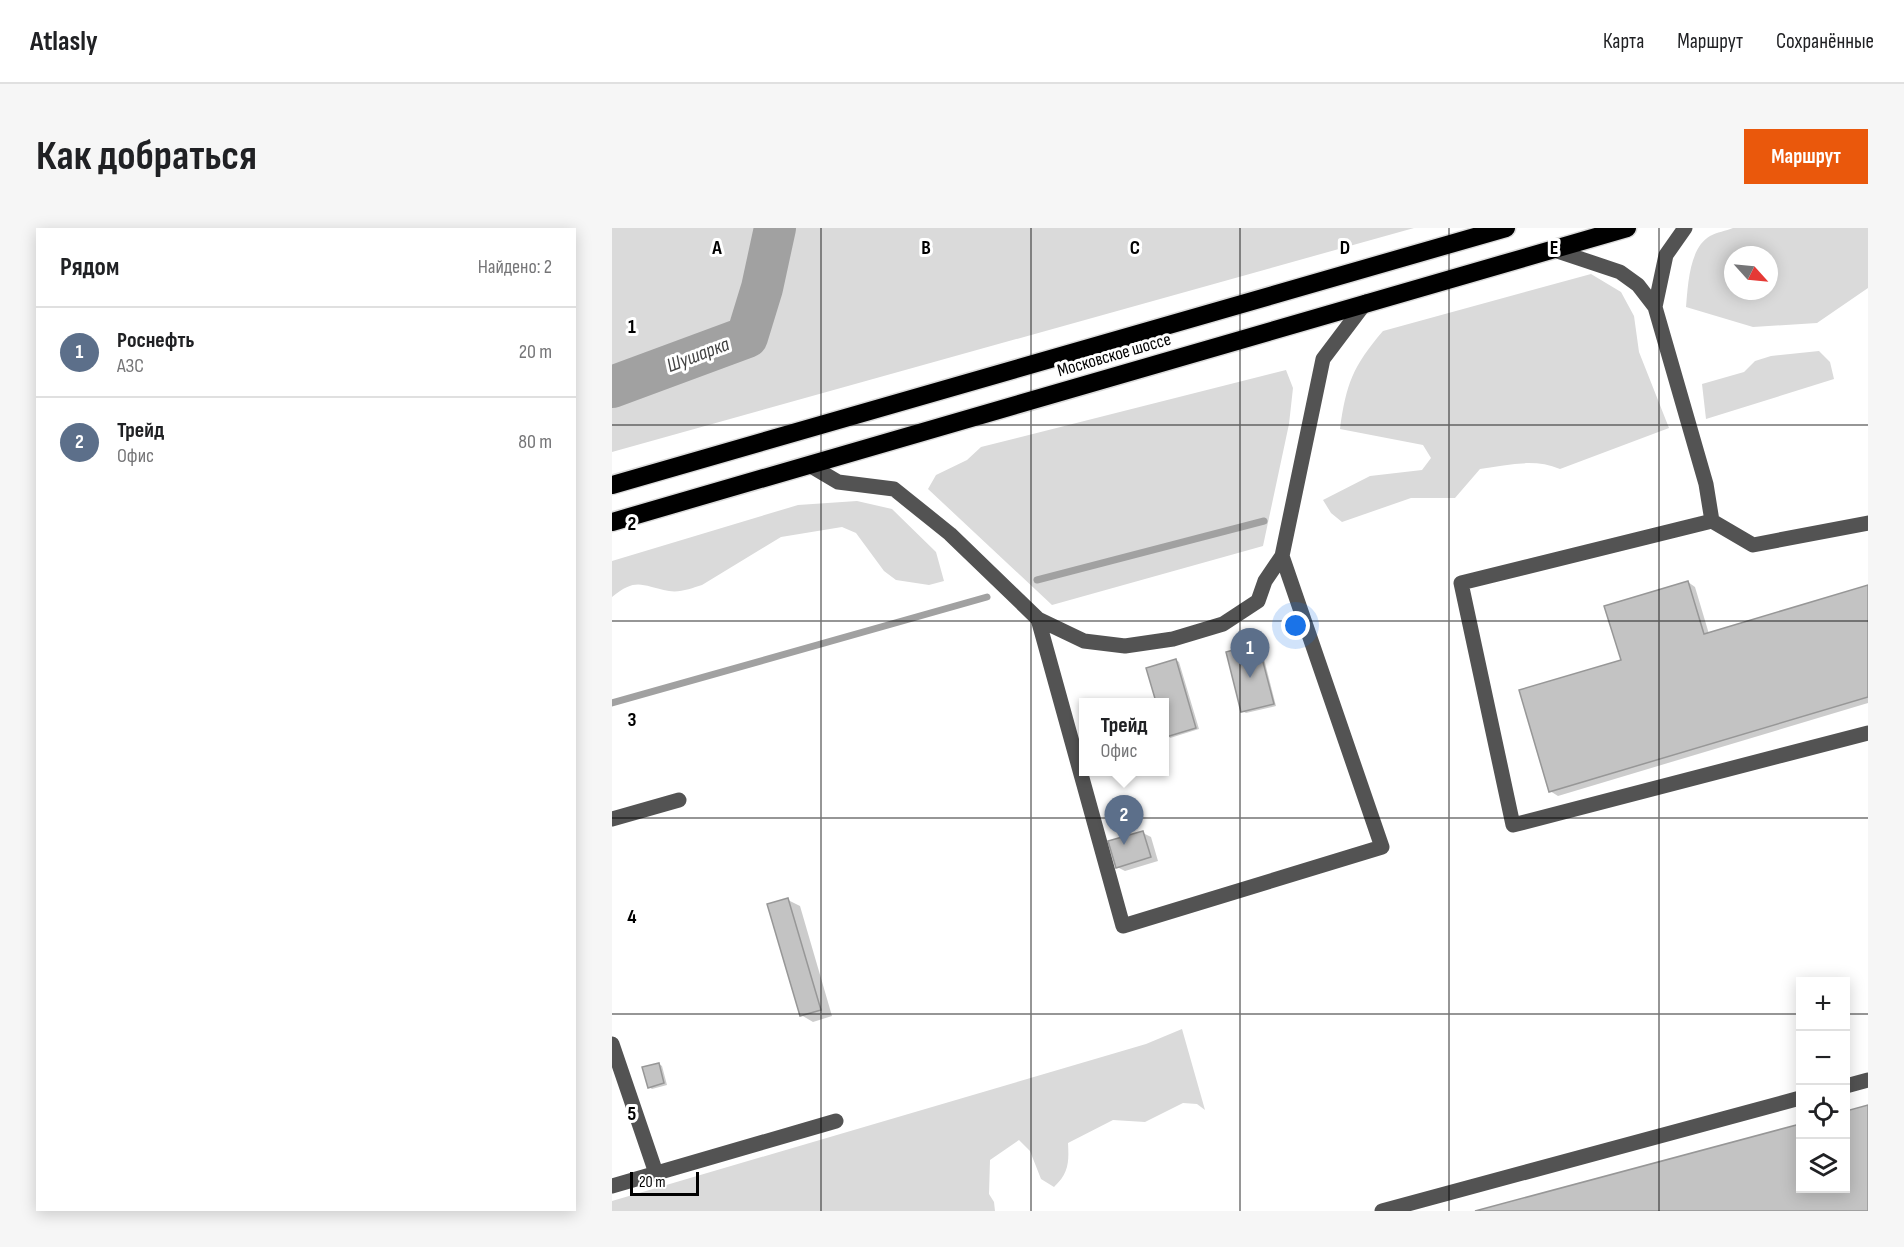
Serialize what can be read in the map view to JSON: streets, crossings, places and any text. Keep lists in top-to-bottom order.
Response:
{
  "streets": {
    "highway": ["Московское шоссе"]
  },
  "water": ["Шушарка"],
  "scale_bar": "20 m",
  "north": "bottom right",
  "page": {
    "header": "Atlasly",
    "nav": ["Карта", "Маршрут", "Сохранённые"],
    "buttons": "Маршрут",
    "title": "Как добраться",
    "heading": ["Рядом", "Найдено: 2"],
    "list": [
      {
        "mark": "1",
        "name": "Роснефть",
        "note": "АЗС",
        "value": "20 m"
      },
      {
        "mark": "2",
        "name": "Трейд",
        "note": "Офис",
        "value": "80 m"
      }
    ],
    "pins": ["1", "2"],
    "popup": ["Трейд", "Офис"],
    "map_buttons": ["+", "−"],
    "scale": "20 m"
  },
  "grid": {
    "columns": [
      "A",
      "B",
      "C",
      "D",
      "E"
    ],
    "rows": [
      "1",
      "2",
      "3",
      "4",
      "5"
    ]
  }
}
